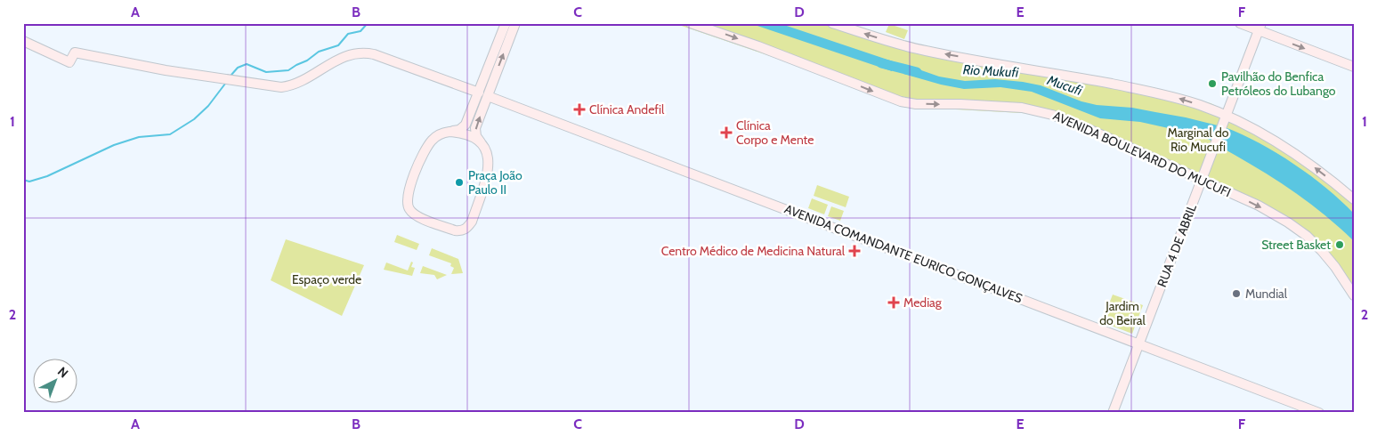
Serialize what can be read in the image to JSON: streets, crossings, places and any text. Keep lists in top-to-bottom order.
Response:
{
  "streets": {
    "street": ["AVENIDA BOULEVARD DO MUCUFI", "RUA 4 DE ABRIL", "AVENIDA COMANDANTE EURICO GONÇALVES"]
  },
  "crossings": [
    ["AVENIDA BOULEVARD DO MUCUFI", "RUA 4 DE ABRIL"],
    ["RUA 4 DE ABRIL", "AVENIDA COMANDANTE EURICO GONÇALVES"]
  ],
  "water": ["Rio Mukufi", "Mucufi"],
  "parks": ["Marginal do Rio Mucufi", "Espaço verde", "Jardim do Beiral"],
  "places": {
    "other": [
      "Pavilhão do Benfica Petróleos do Lubango",
      "Praça João Paulo II",
      "Street Basket",
      "Mundial"
    ],
    "health": [
      "Clínica Andefil",
      "Clínica Corpo e Mente",
      "Centro Médico de Medicina Natural",
      "Mediag"
    ]
  },
  "north": "top right",
  "grid": {
    "columns": [
      "A",
      "B",
      "C",
      "D",
      "E",
      "F"
    ],
    "rows": ["1", "2"]
  }
}
